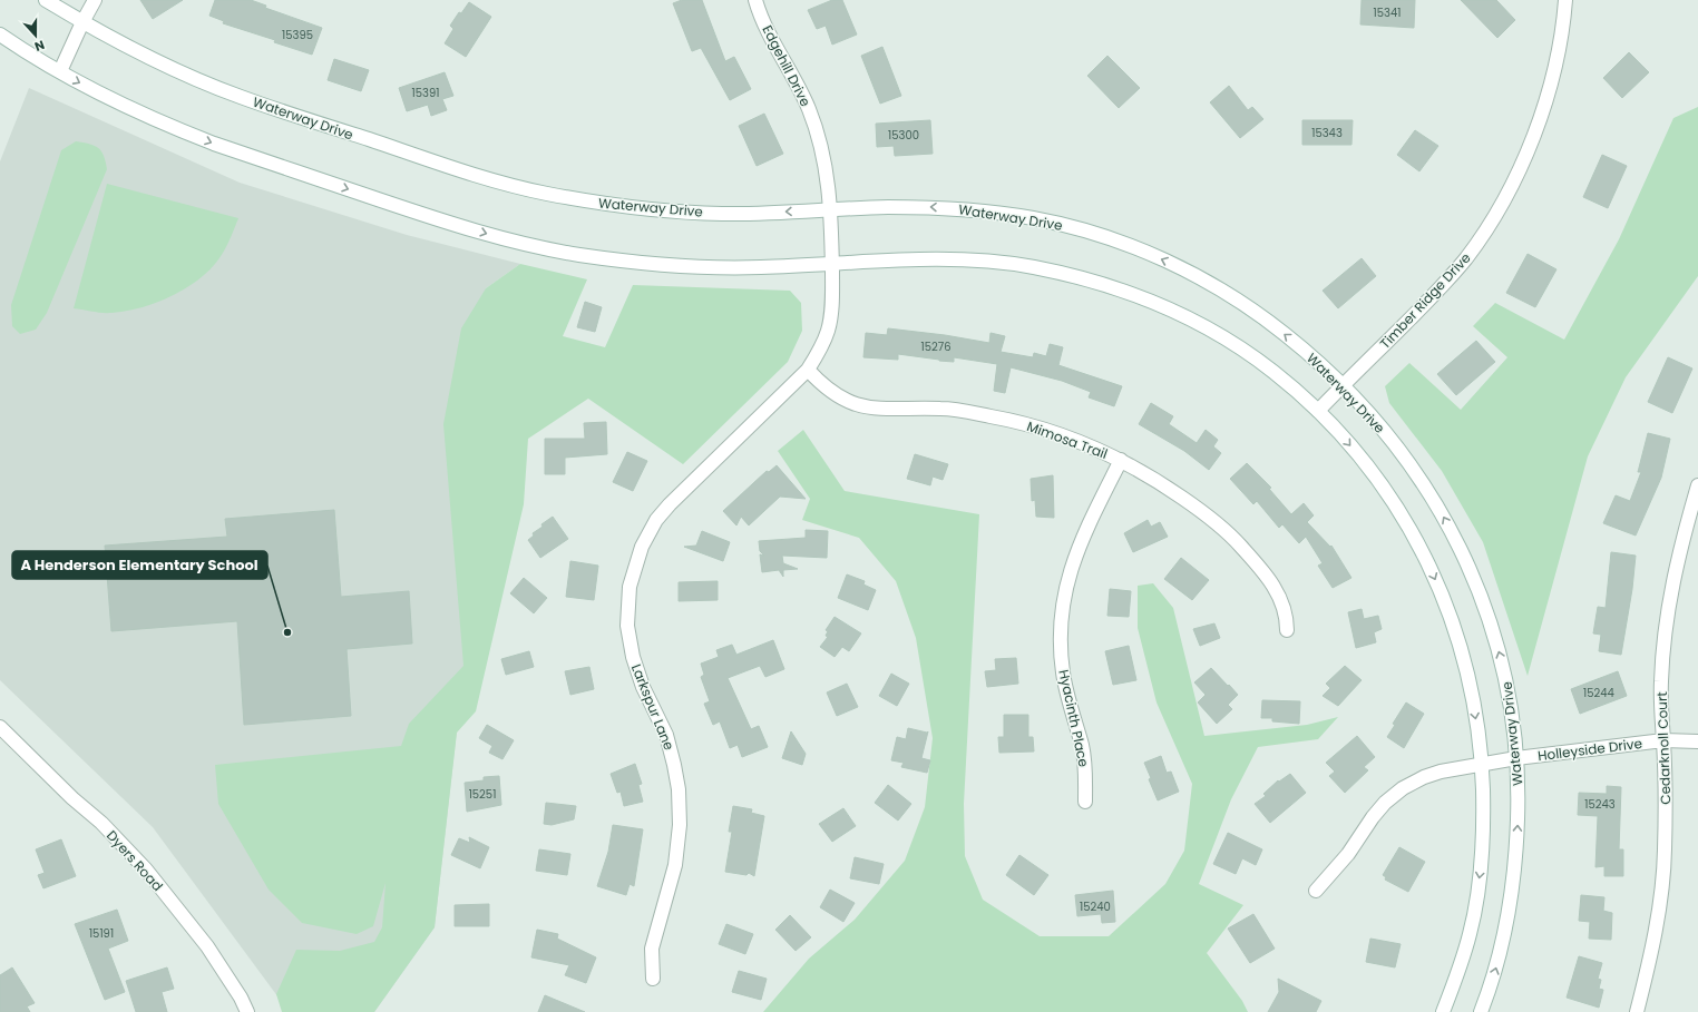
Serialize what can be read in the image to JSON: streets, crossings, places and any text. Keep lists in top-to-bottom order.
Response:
{
  "streets": {
    "main road": [
      "Edgehill Drive",
      "Waterway Drive",
      "Timber Ridge Drive",
      "Mimosa Trail",
      "Larkspur Lane",
      "Hyacinth Place",
      "Cedarknoll Court",
      "Holleyside Drive",
      "Dyers Road"
    ]
  },
  "crossings": [
    ["Edgehill Drive", "Waterway Drive"],
    ["Edgehill Drive", "Larkspur Lane"],
    ["Waterway Drive", "Timber Ridge Drive"],
    ["Waterway Drive", "Holleyside Drive"],
    ["Mimosa Trail", "Larkspur Lane"],
    ["Mimosa Trail", "Hyacinth Place"],
    ["Cedarknoll Court", "Holleyside Drive"]
  ],
  "places": ["A Henderson Elementary School"],
  "house_numbers": [
    "15341",
    "15395",
    "15391",
    "15343",
    "15300",
    "15276",
    "15244",
    "15251",
    "15243",
    "15240",
    "15191"
  ],
  "north": "bottom"
}
